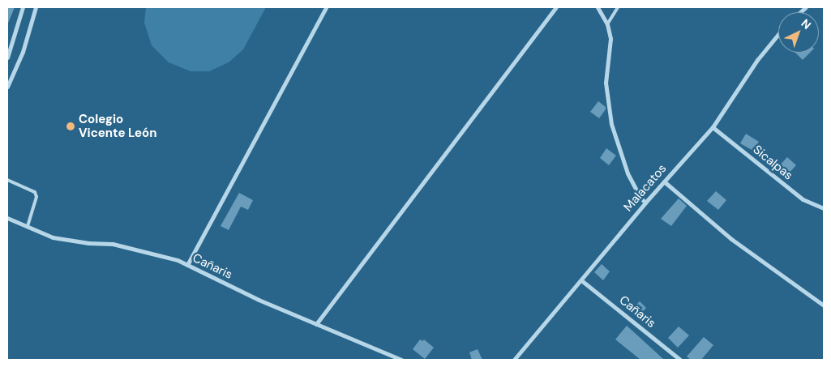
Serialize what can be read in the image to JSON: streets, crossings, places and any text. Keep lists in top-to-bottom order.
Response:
{
  "streets": {
    "street": ["Sicalpas", "Malacatos", "Cañaris"]
  },
  "crossings": [
    ["Sicalpas", "Malacatos"],
    ["Malacatos", "Cañaris"]
  ],
  "places": ["Colegio Vicente León"],
  "north": "top right"
}
